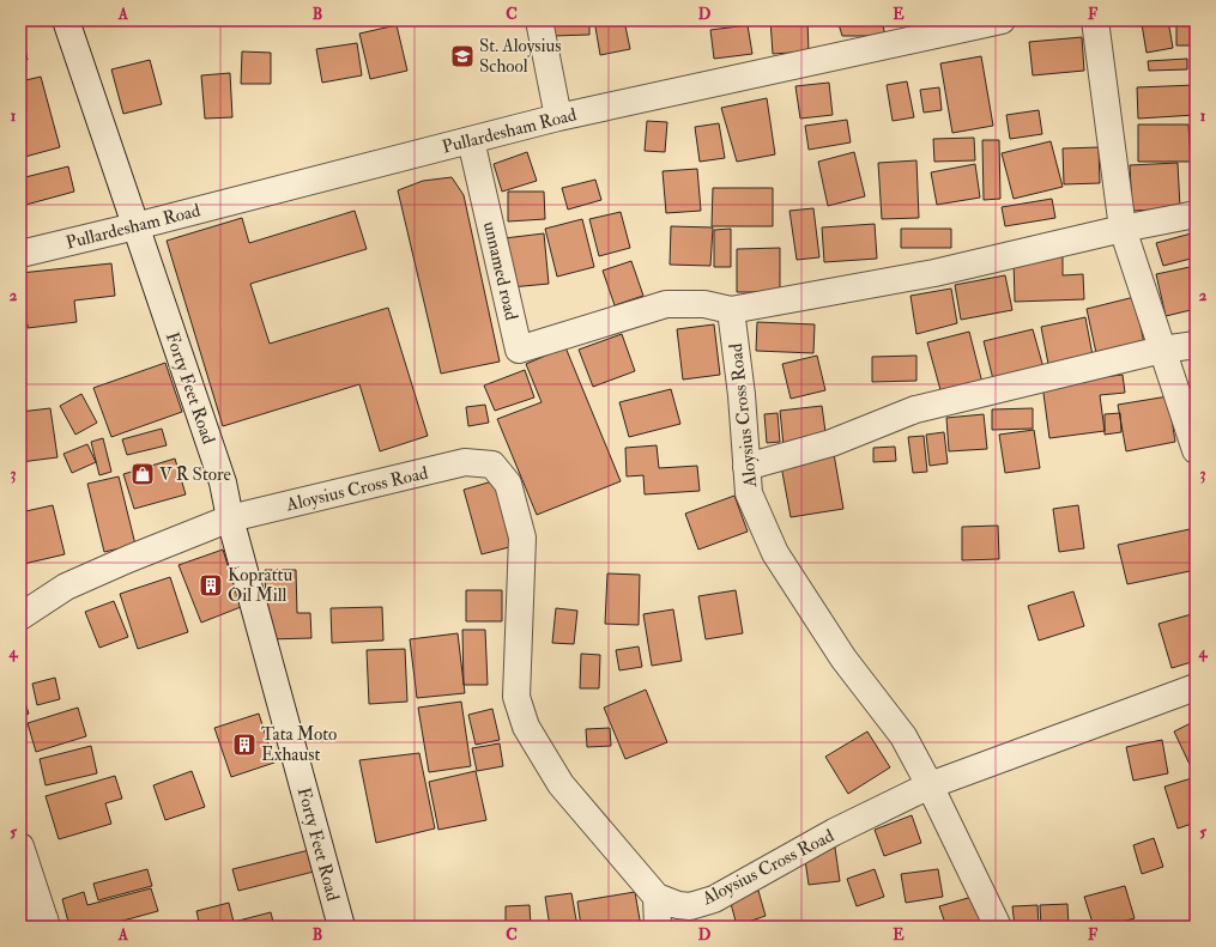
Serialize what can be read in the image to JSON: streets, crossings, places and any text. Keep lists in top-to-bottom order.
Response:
{
  "streets": {
    "street": [
      "Pullardesham Road",
      "unnamed road",
      "Forty Feet Road",
      "Aloysius Cross Road"
    ]
  },
  "crossings": [
    ["Pullardesham Road", "unnamed road"],
    ["Pullardesham Road", "Forty Feet Road"],
    ["unnamed road", "Aloysius Cross Road"],
    ["Forty Feet Road", "Aloysius Cross Road"]
  ],
  "places": {
    "school or university": ["St. Aloysius School"],
    "shop": ["V R Store"],
    "building": ["Koprattu Oil Mill", "Tata Moto Exhaust"]
  },
  "grid": {
    "columns": [
      "A",
      "B",
      "C",
      "D",
      "E",
      "F"
    ],
    "rows": [
      "1",
      "2",
      "3",
      "4",
      "5"
    ]
  }
}
